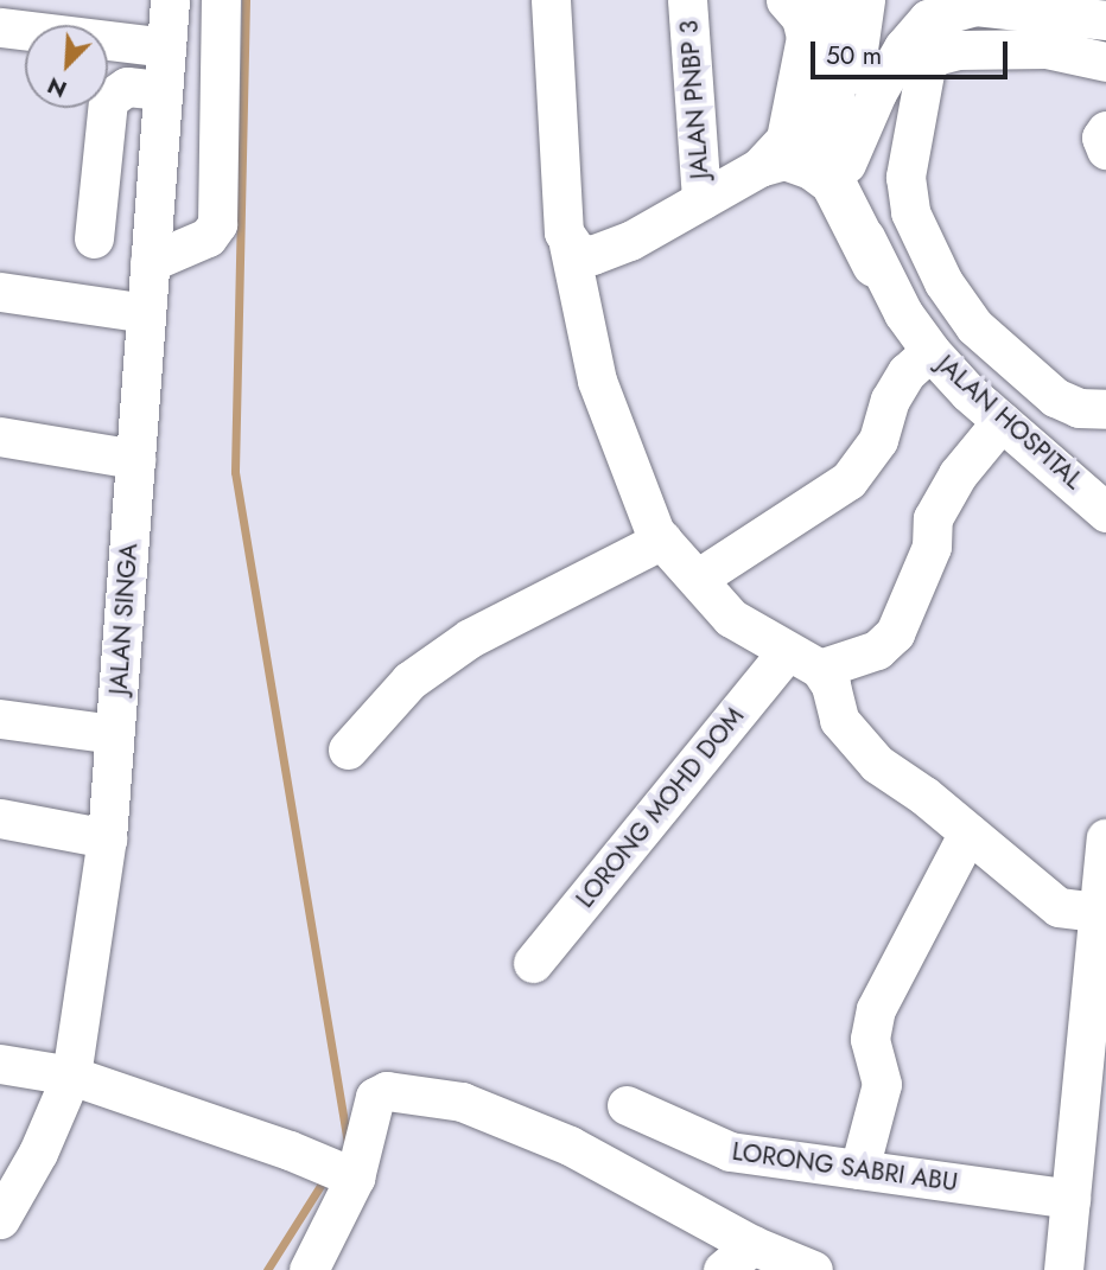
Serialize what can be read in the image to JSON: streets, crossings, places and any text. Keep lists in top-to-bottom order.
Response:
{
  "streets": {
    "street": [
      "JALAN PNBP 3",
      "JALAN HOSPITAL",
      "JALAN SINGA",
      "LORONG MOHD DOM",
      "LORONG SABRI ABU"
    ]
  },
  "scale_bar": "50 m",
  "north": "bottom left"
}
